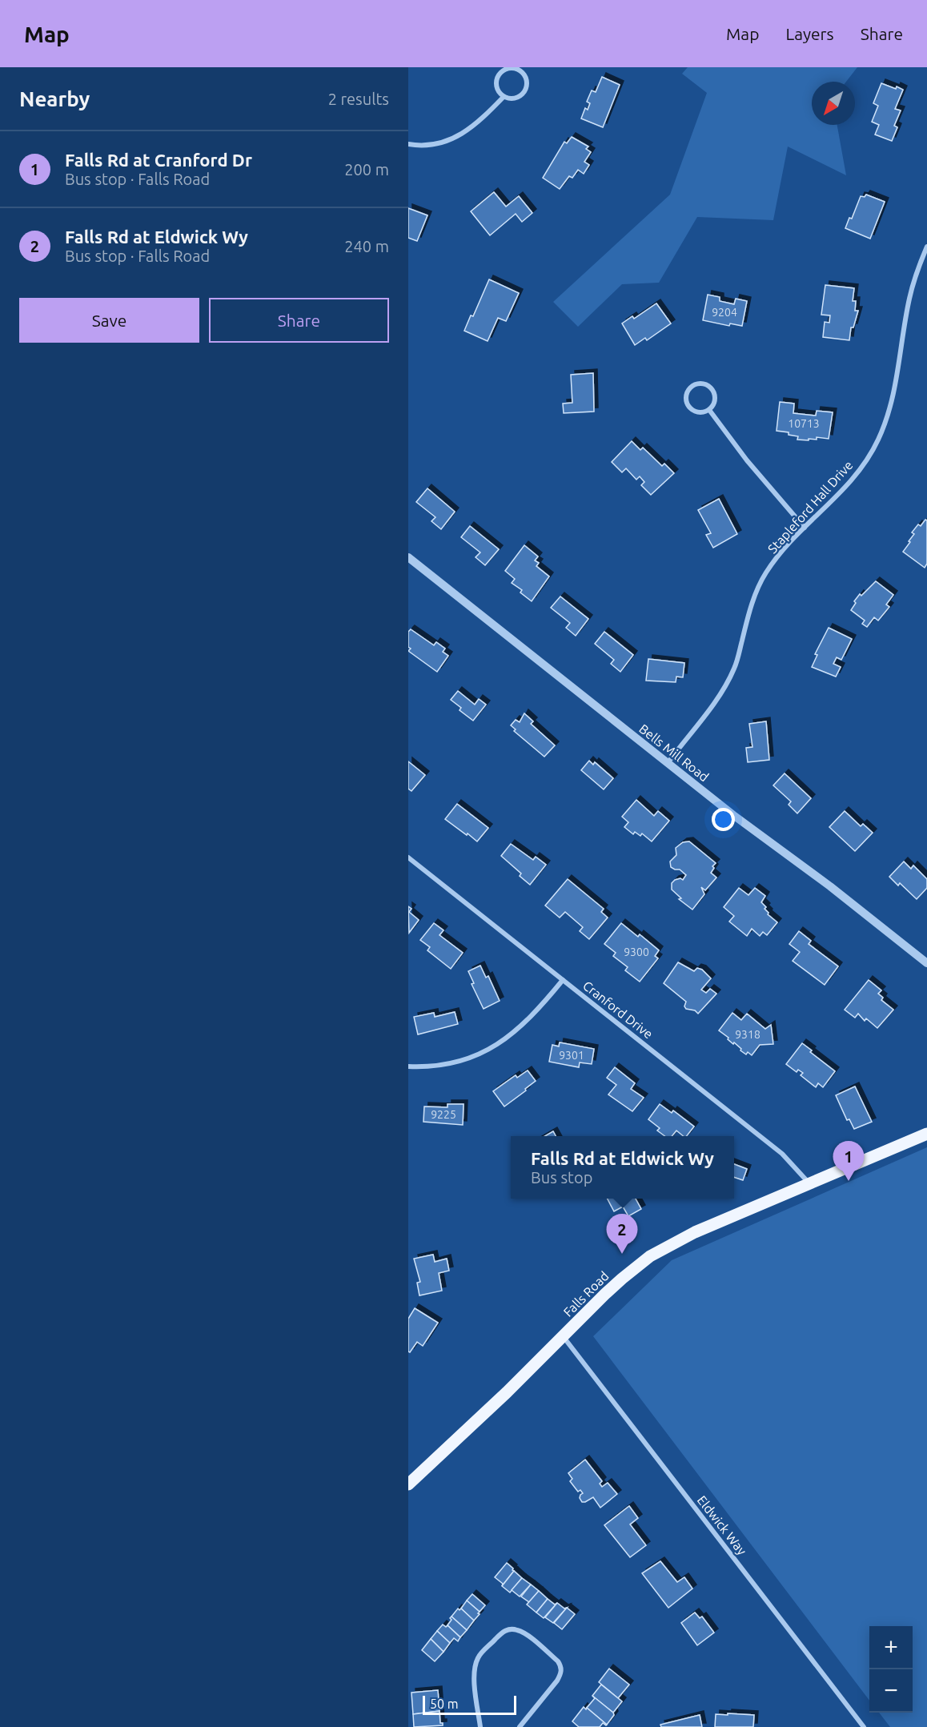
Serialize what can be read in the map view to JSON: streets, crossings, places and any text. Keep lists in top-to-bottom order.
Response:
{
  "streets": {
    "main road": ["Falls Road"],
    "street": [
      "Stapleford Hall Drive",
      "Bells Mill Road",
      "Cranford Drive",
      "Eldwick Way"
    ]
  },
  "crossings": [
    ["Stapleford Hall Drive", "Bells Mill Road"],
    ["Cranford Drive", "Falls Road"],
    ["Falls Road", "Eldwick Way"]
  ],
  "house_numbers": [
    "9204",
    "10713",
    "9300",
    "9318",
    "9301",
    "9225"
  ],
  "scale_bar": "50 m",
  "north": "bottom left",
  "page": {
    "header": "Map",
    "nav": ["Map", "Layers", "Share"],
    "heading": ["Nearby", "2 results"],
    "list": [
      {
        "mark": "1",
        "name": "Falls Rd at Cranford Dr",
        "note": "Bus stop · Falls Road",
        "value": "200 m"
      },
      {
        "mark": "2",
        "name": "Falls Rd at Eldwick Wy",
        "note": "Bus stop · Falls Road",
        "value": "240 m"
      }
    ],
    "buttons": ["Save", "Share"],
    "popup": ["Falls Rd at Eldwick Wy", "Bus stop"],
    "pins": ["1", "2"],
    "map_buttons": ["+", "−"],
    "scale": "50 m"
  }
}
